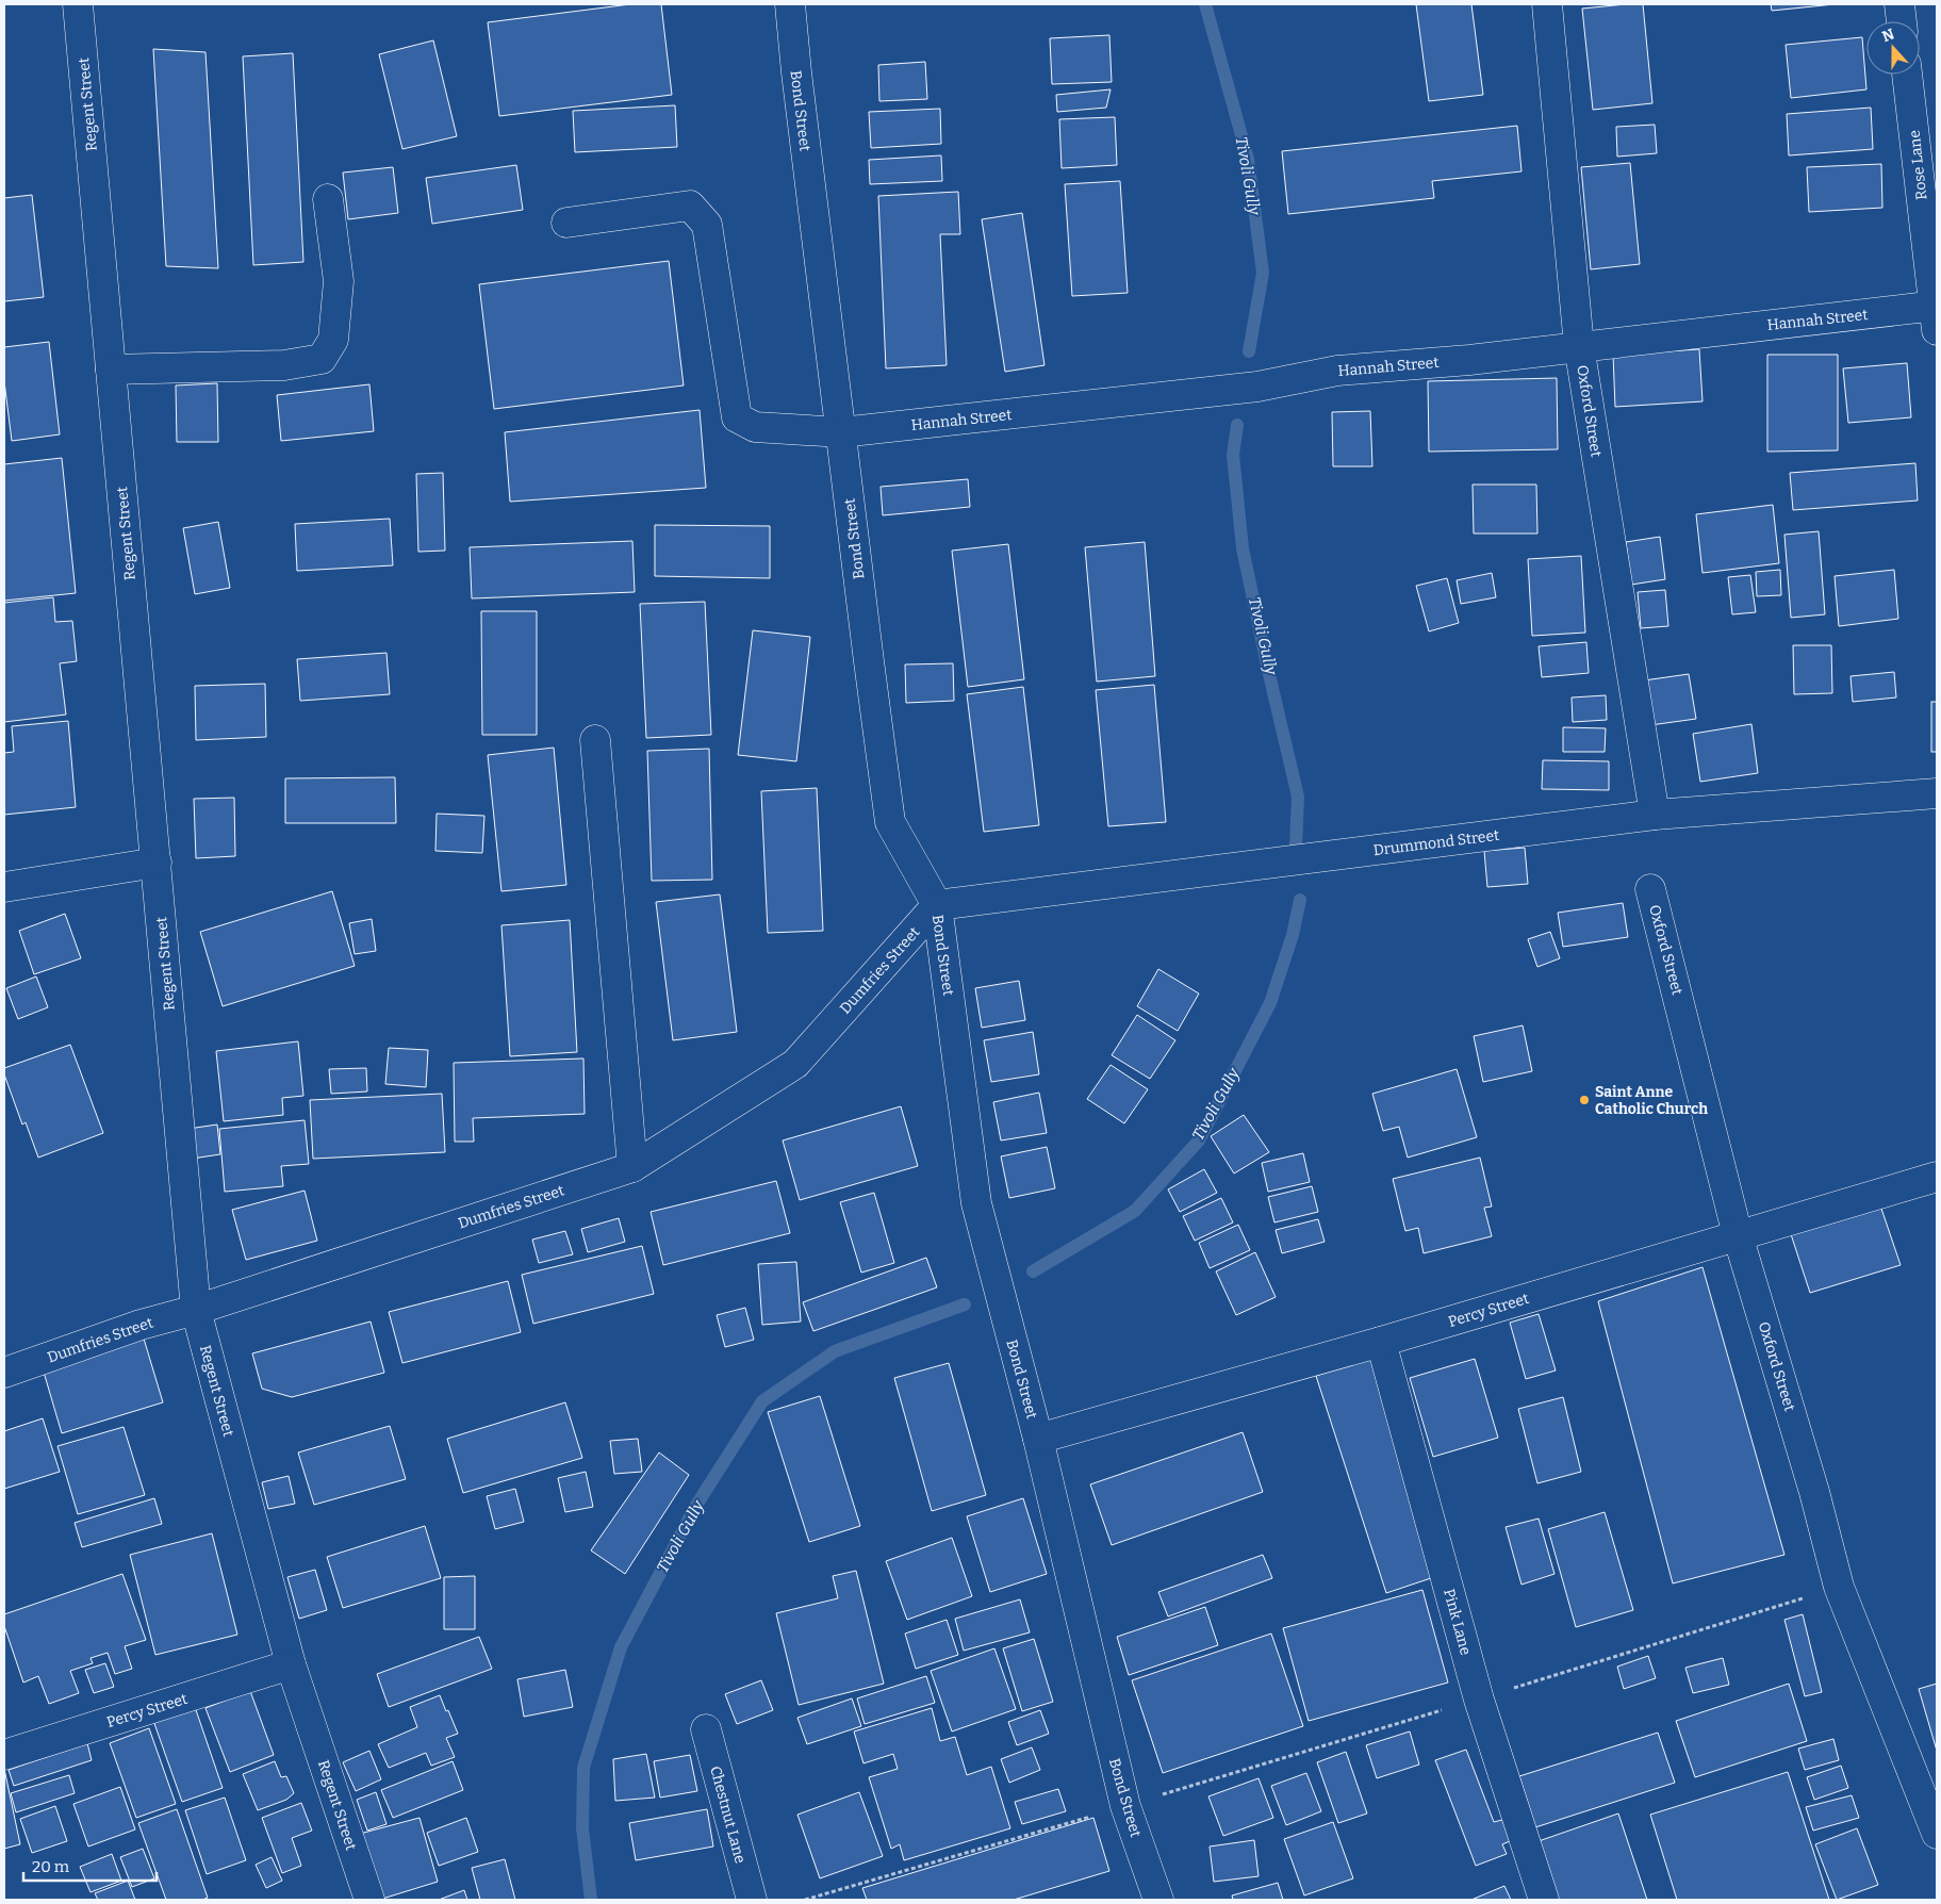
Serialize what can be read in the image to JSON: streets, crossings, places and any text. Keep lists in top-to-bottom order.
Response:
{
  "streets": {
    "street": [
      "Regent Street",
      "Bond Street",
      "Rose Lane",
      "Hannah Street",
      "Oxford Street",
      "Drummond Street",
      "Dumfries Street",
      "Percy Street",
      "Pink Lane",
      "Chestnut Lane"
    ]
  },
  "crossings": [
    ["Regent Street", "Dumfries Street"],
    ["Regent Street", "Percy Street"],
    ["Bond Street", "Hannah Street"],
    ["Bond Street", "Drummond Street"],
    ["Bond Street", "Dumfries Street"],
    ["Bond Street", "Percy Street"],
    ["Rose Lane", "Hannah Street"],
    ["Hannah Street", "Oxford Street"],
    ["Oxford Street", "Drummond Street"],
    ["Oxford Street", "Percy Street"],
    ["Drummond Street", "Dumfries Street"],
    ["Percy Street", "Pink Lane"]
  ],
  "water": ["Tivoli Gully"],
  "places": ["Saint Anne Catholic Church"],
  "scale_bar": "20 m",
  "north": "top"
}
